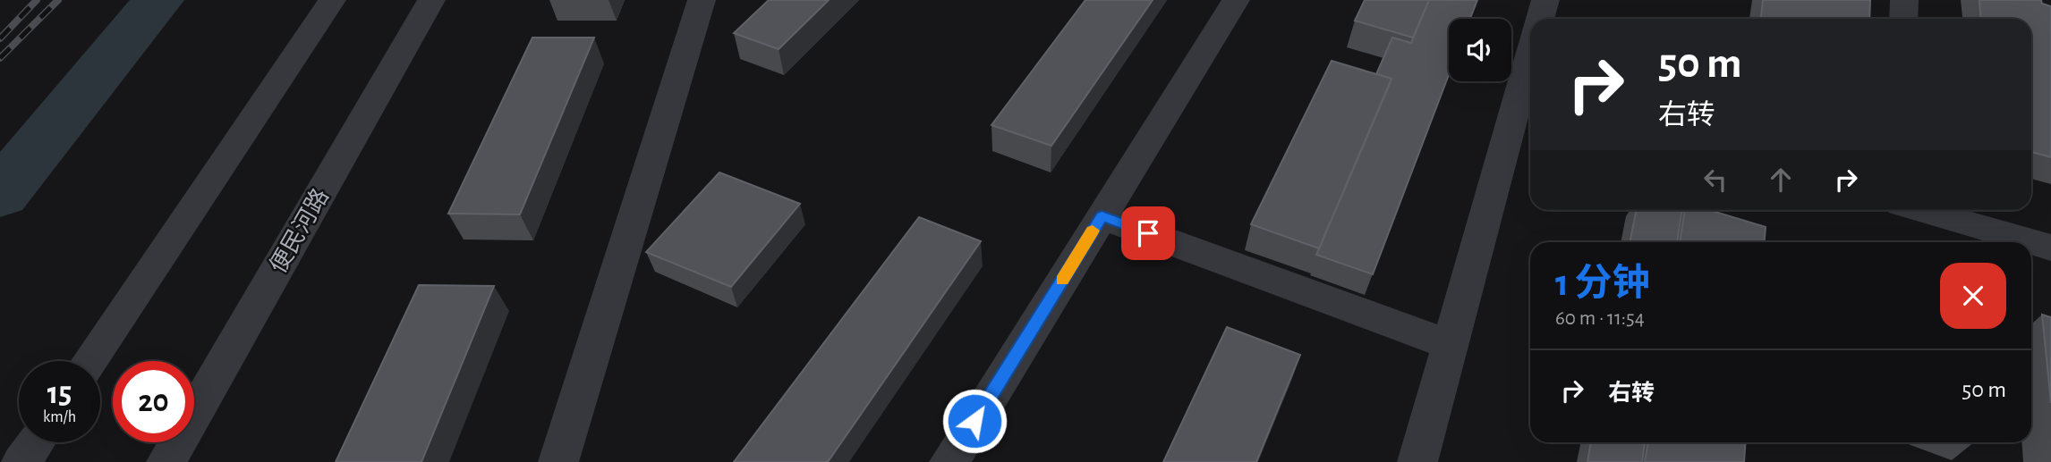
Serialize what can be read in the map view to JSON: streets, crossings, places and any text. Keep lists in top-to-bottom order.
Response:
{
  "streets": {
    "street": ["便民河路"]
  },
  "page": {
    "turn": ["50 m", "右转"],
    "heading": ["1 分钟", "60 m · 11:54"],
    "list": [
      {
        "name": "右转",
        "value": "50 m"
      }
    ],
    "speed": "15 km/h",
    "limit": "20"
  }
}
